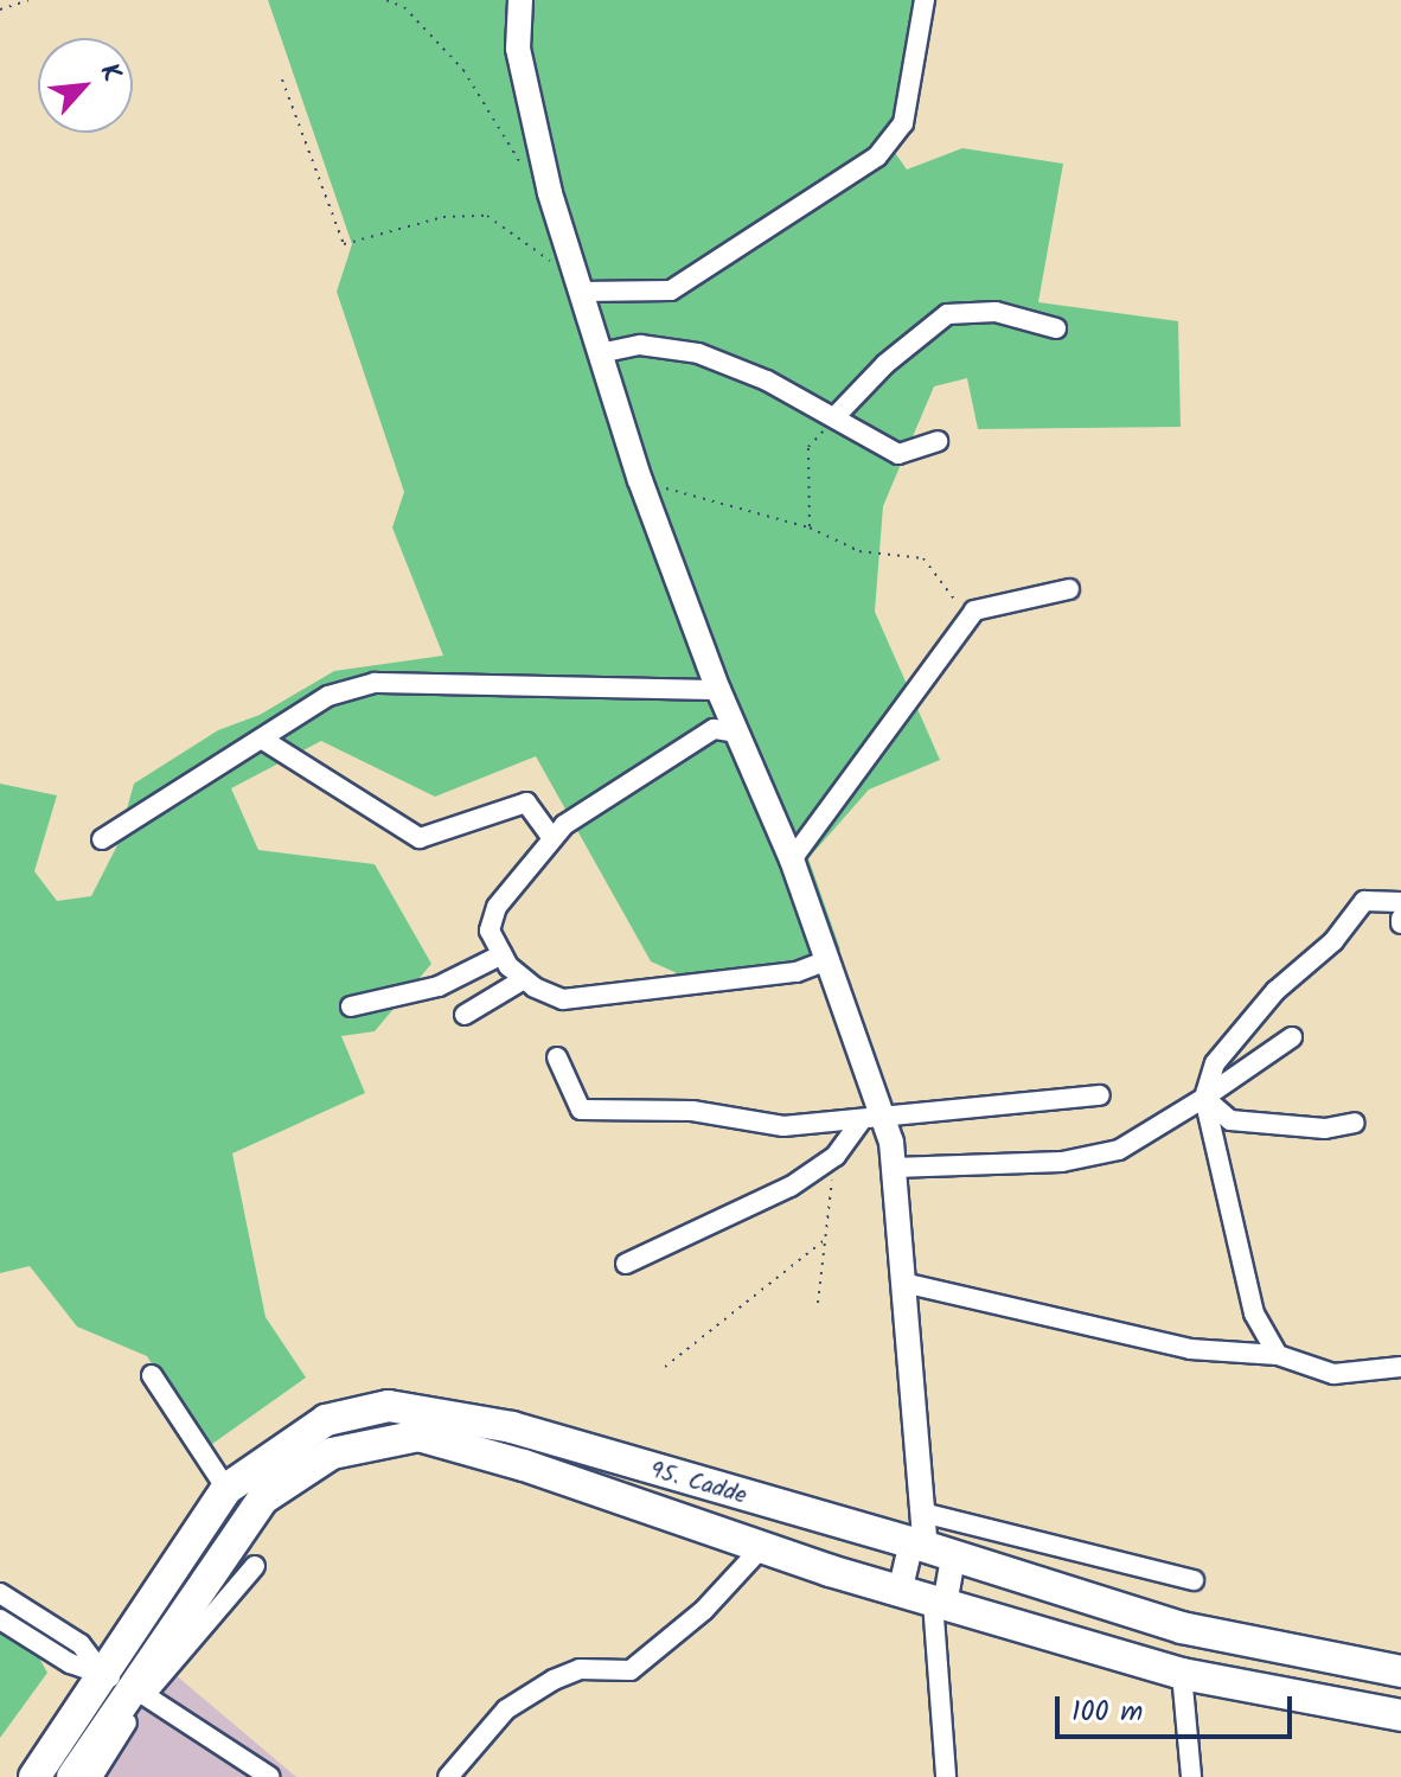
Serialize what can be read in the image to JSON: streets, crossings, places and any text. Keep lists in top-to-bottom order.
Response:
{
  "streets": {
    "main road": ["95. Cadde"]
  },
  "scale_bar": "100 m",
  "north": "top right"
}
